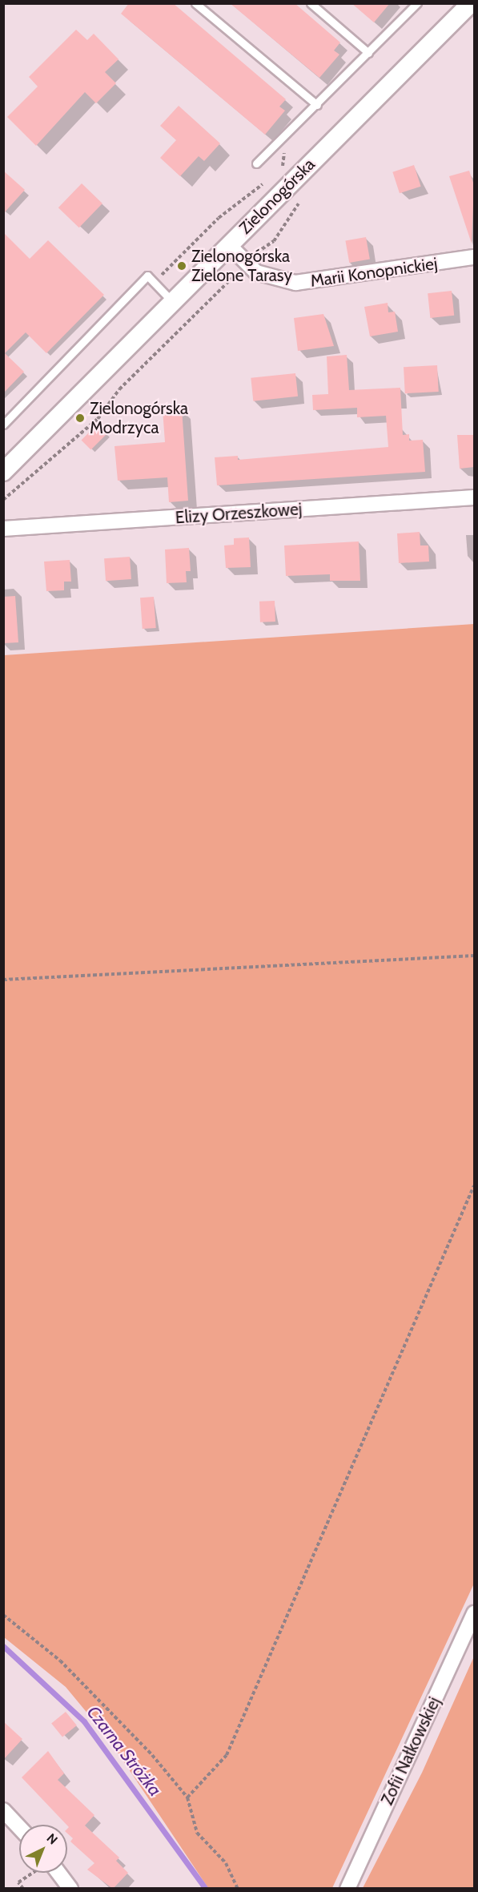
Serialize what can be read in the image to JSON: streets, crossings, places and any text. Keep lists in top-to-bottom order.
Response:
{
  "streets": {
    "street": [
      "Zielonogórska",
      "Marii Konopnickiej",
      "Elizy Orzeszkowej",
      "Zofii Nałkowskiej"
    ]
  },
  "crossings": [
    ["Zielonogórska", "Marii Konopnickiej"]
  ],
  "water": ["Czarna Stróżka"],
  "places": ["Zielonogórska Zielone Tarasy", "Zielonogórska Modrzyca"],
  "north": "top right"
}
